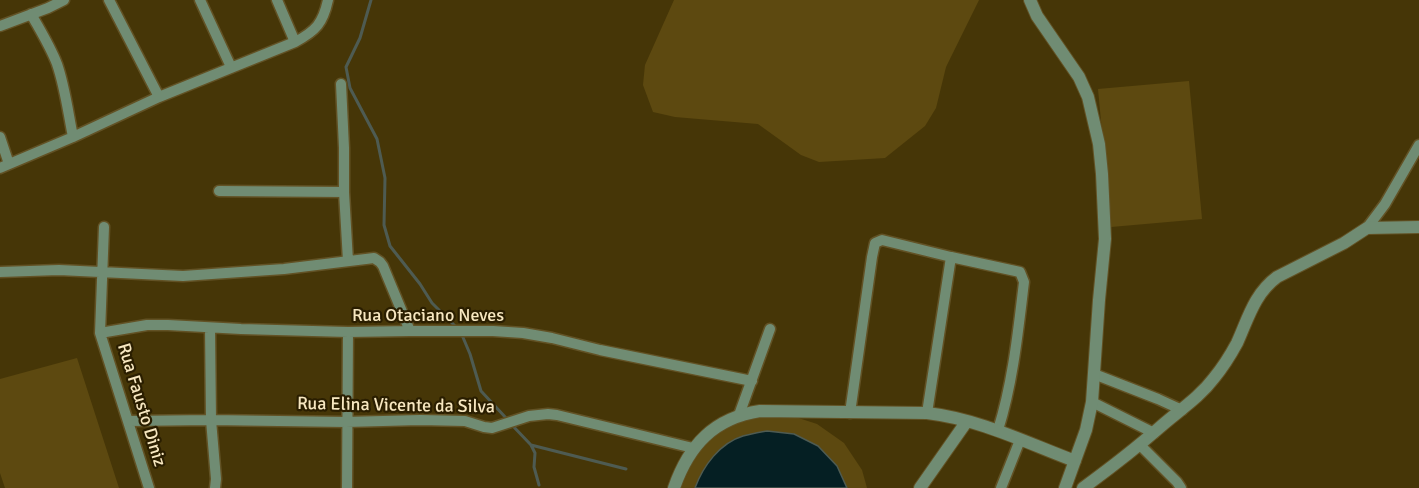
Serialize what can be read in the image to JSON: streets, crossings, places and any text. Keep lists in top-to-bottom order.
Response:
{
  "streets": {
    "street": ["Rua Otaciano Neves", "Rua Fausto Diniz", "Rua Elina Vicente da Silva"]
  },
  "crossings": [
    ["Rua Otaciano Neves", "Rua Fausto Diniz"],
    ["Rua Fausto Diniz", "Rua Elina Vicente da Silva"]
  ]
}
